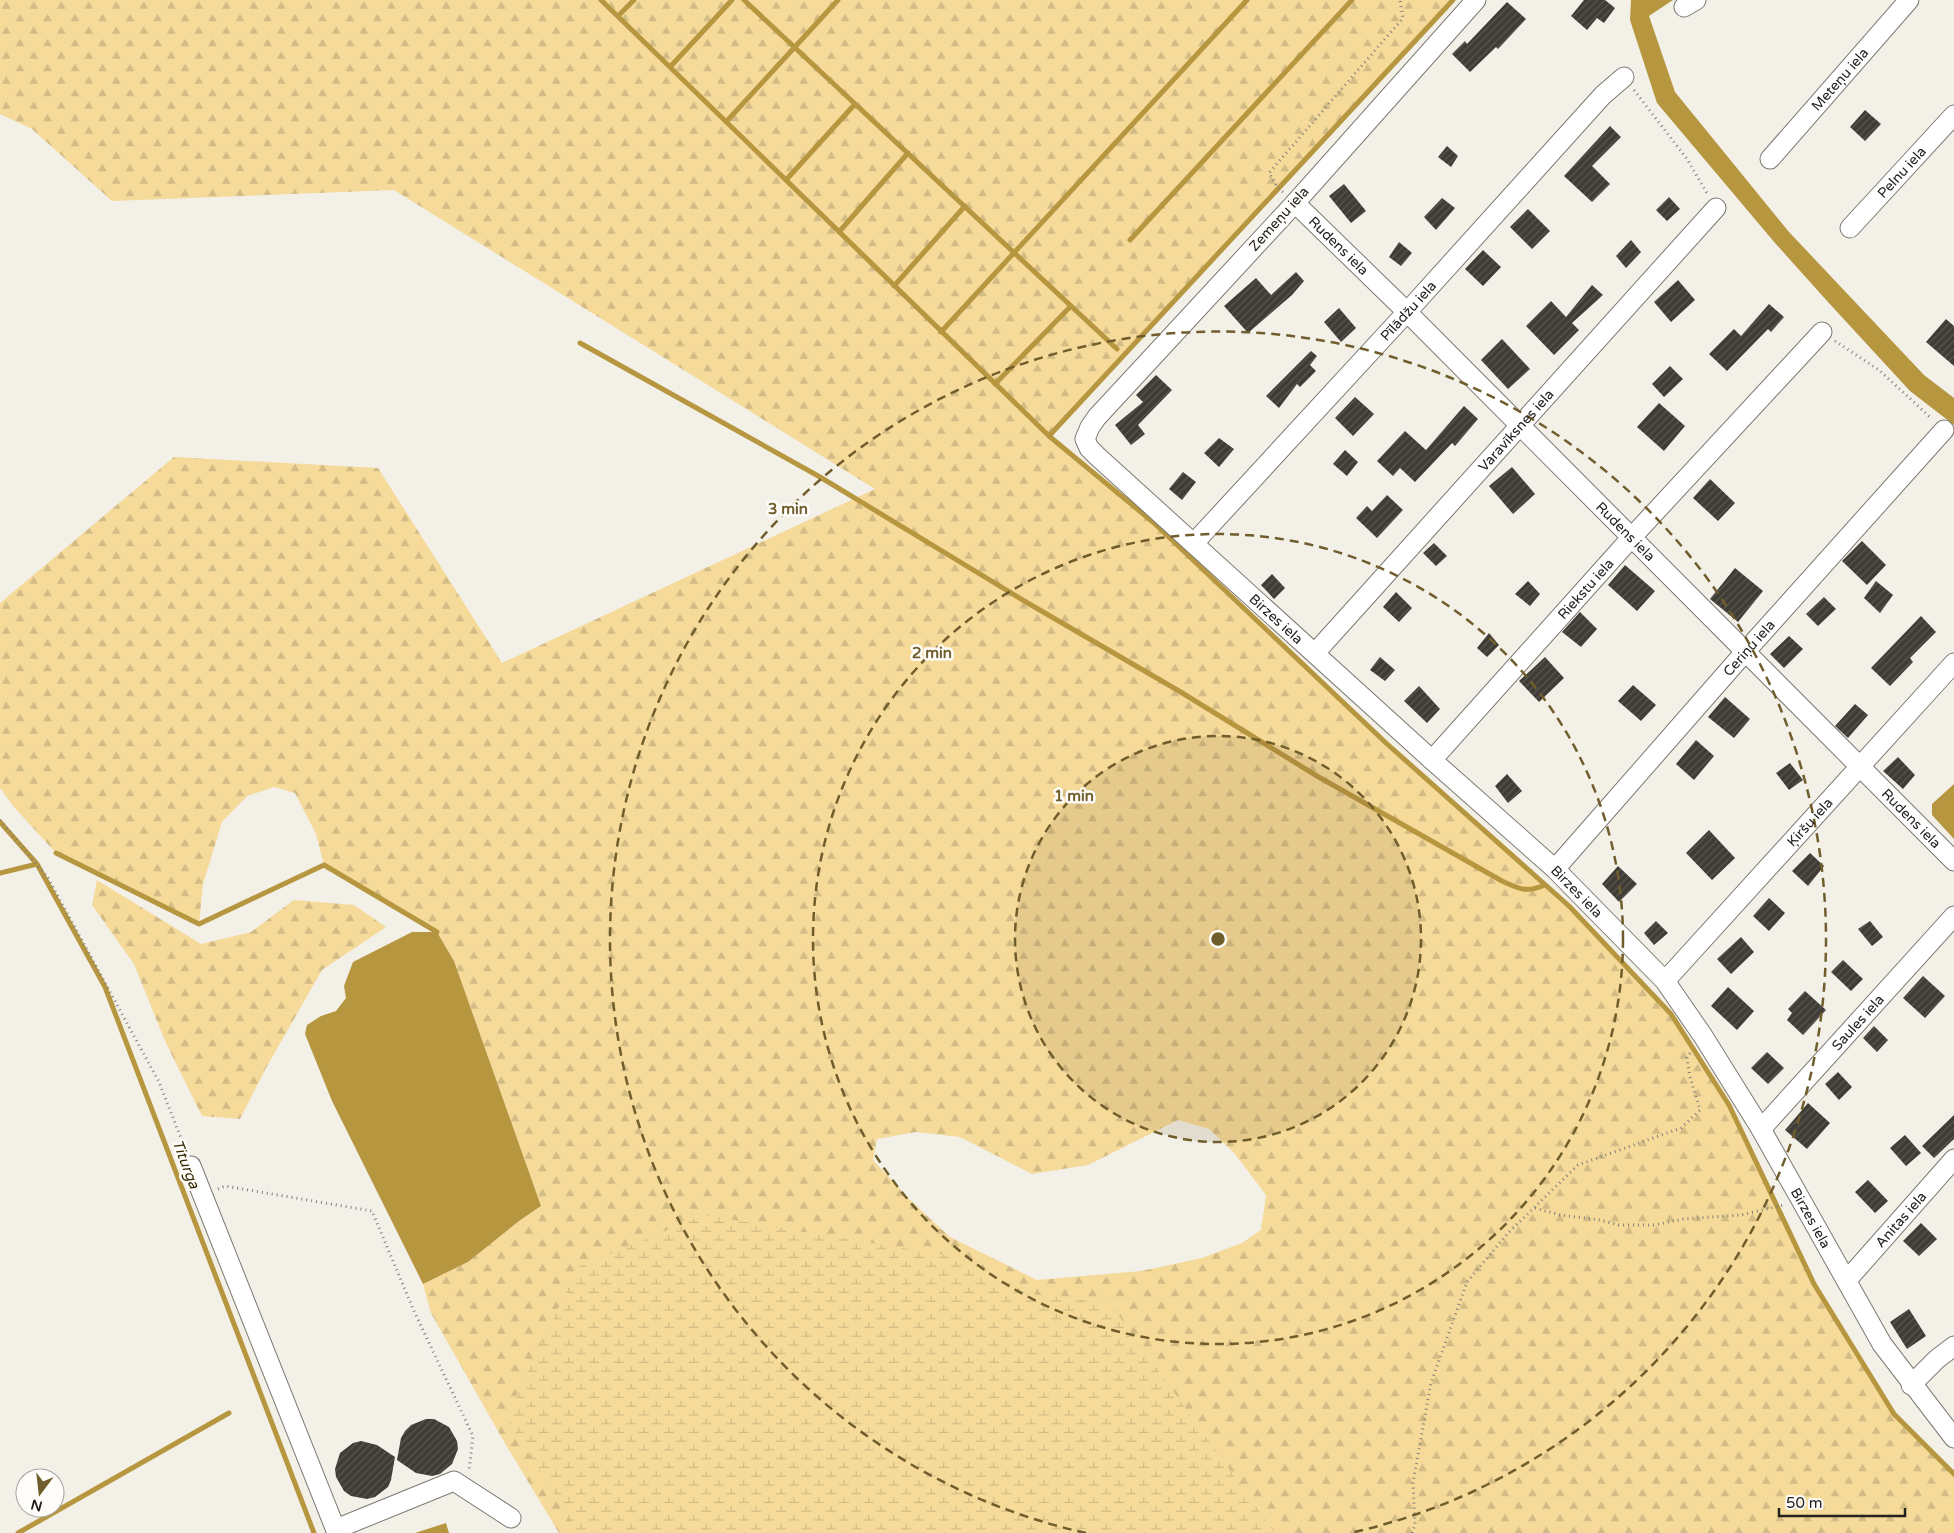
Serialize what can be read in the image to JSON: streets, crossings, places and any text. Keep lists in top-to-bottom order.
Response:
{
  "streets": {
    "street": [
      "Meteņu iela",
      "Pelnu iela",
      "Zemeņu iela",
      "Rudens iela",
      "Pīlādžu iela",
      "Varavīksnes iela",
      "Riekstu iela",
      "Birzes iela",
      "Ceriņu iela",
      "Ķiršu iela",
      "Saules iela",
      "Anitas iela"
    ]
  },
  "crossings": [
    ["Zemeņu iela", "Rudens iela"],
    ["Zemeņu iela", "Birzes iela"],
    ["Rudens iela", "Pīlādžu iela"],
    ["Rudens iela", "Varavīksnes iela"],
    ["Rudens iela", "Riekstu iela"],
    ["Rudens iela", "Ceriņu iela"],
    ["Rudens iela", "Ķiršu iela"],
    ["Pīlādžu iela", "Birzes iela"],
    ["Varavīksnes iela", "Birzes iela"],
    ["Riekstu iela", "Birzes iela"],
    ["Birzes iela", "Ceriņu iela"],
    ["Birzes iela", "Ķiršu iela"],
    ["Birzes iela", "Saules iela"],
    ["Birzes iela", "Anitas iela"]
  ],
  "water": ["Titurga"],
  "scale_bar": "50 m",
  "north": "bottom",
  "rings": ["3 min", "2 min", "1 min"]
}
